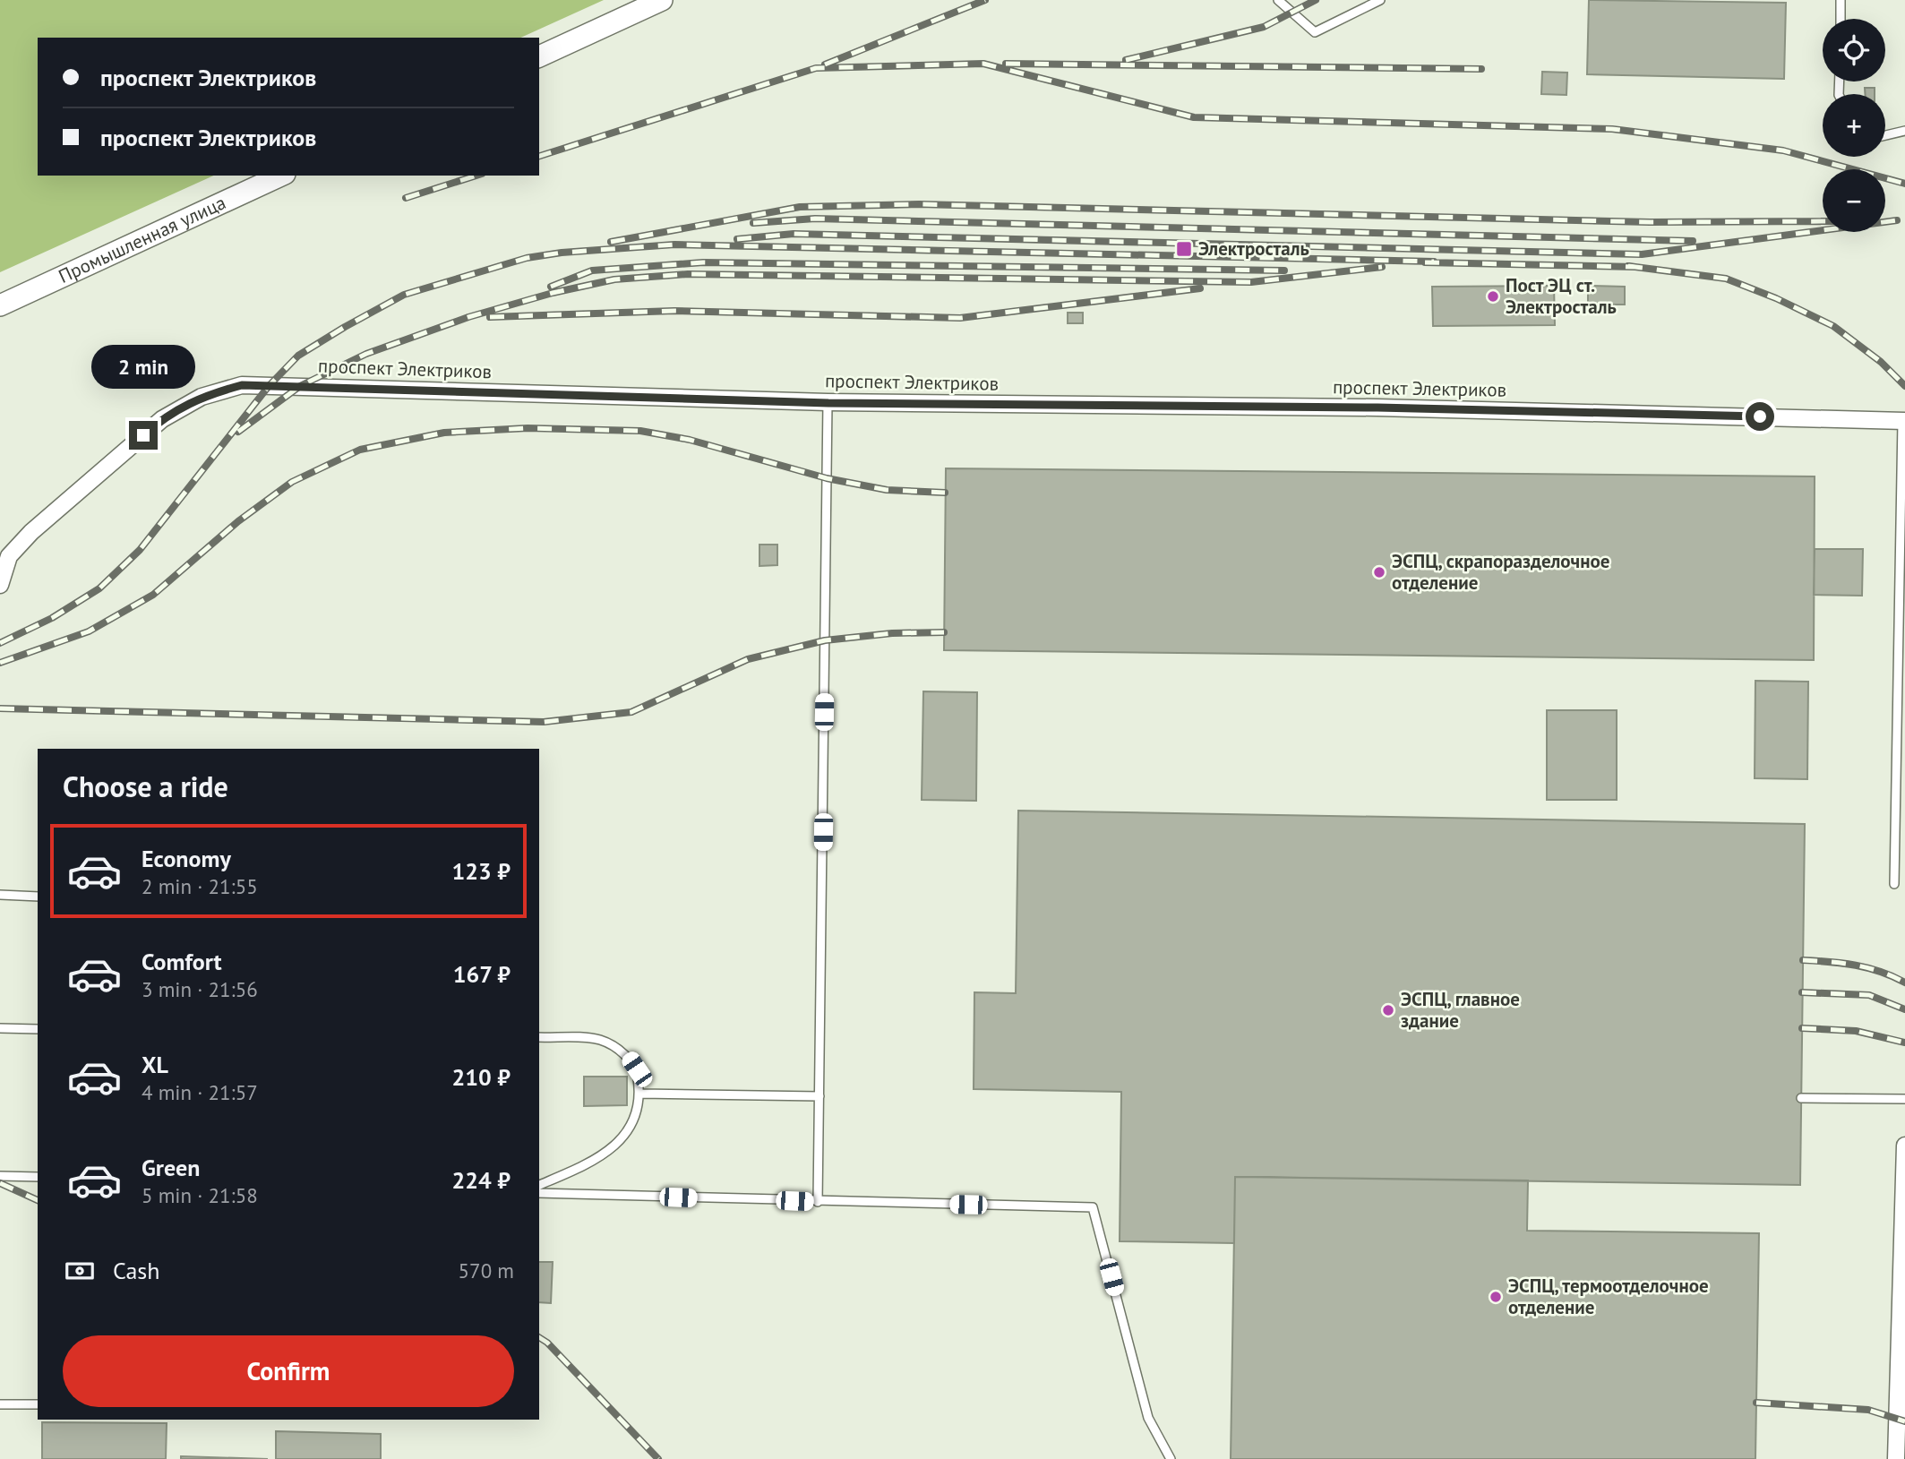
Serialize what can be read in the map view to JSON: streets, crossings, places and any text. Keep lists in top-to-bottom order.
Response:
{
  "streets": {
    "street": ["Промышленная улица", "проспект Электриков"]
  },
  "places": {
    "transit": ["Электросталь"],
    "other": [
      "Пост ЭЦ ст. Электросталь",
      "ЭСПЦ, скрапоразделочное отделение",
      "ЭСПЦ, главное здание",
      "ЭСПЦ, термоотделочное отделение"
    ]
  },
  "page": {
    "map_buttons": ["+", "−"],
    "banner": ["проспект Электриков", "проспект Электриков"],
    "bubble": "2 min",
    "heading": "Choose a ride",
    "list": [
      {
        "name": "Economy",
        "note": "2 min · 21:55",
        "value": "123 ₽"
      },
      {
        "name": "Comfort",
        "note": "3 min · 21:56",
        "value": "167 ₽"
      },
      {
        "name": "XL",
        "note": "4 min · 21:57",
        "value": "210 ₽"
      },
      {
        "name": "Green",
        "note": "5 min · 21:58",
        "value": "224 ₽"
      }
    ],
    "pay": ["Cash", "570 m"],
    "buttons": "Confirm"
  }
}
